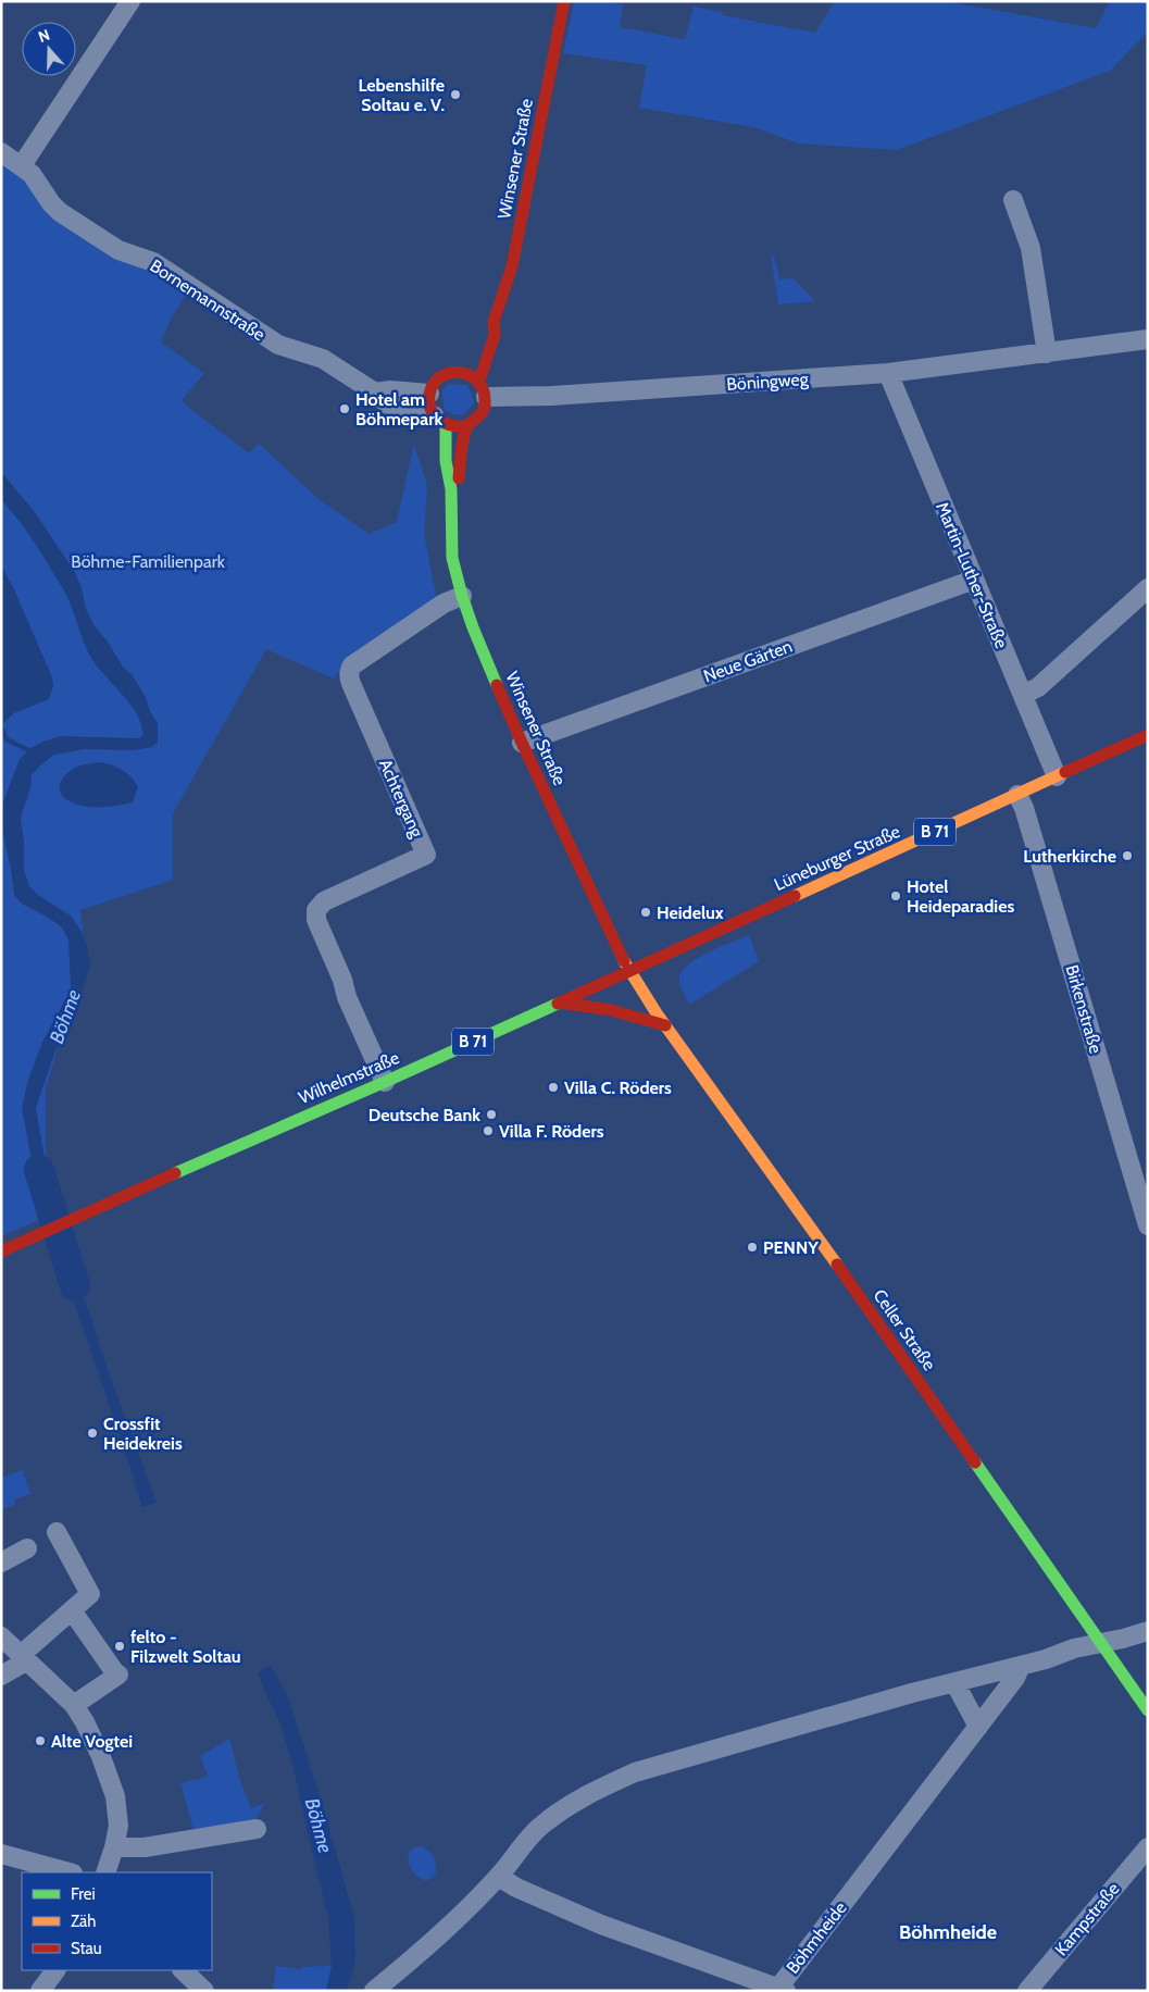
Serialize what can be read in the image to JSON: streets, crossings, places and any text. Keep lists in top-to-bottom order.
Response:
{
  "streets": {
    "main road": [
      "Winsener Straße",
      "B 71",
      "Lüneburger Straße",
      "Wilhelmstraße",
      "Celler Straße"
    ],
    "street": [
      "Bornemannstraße",
      "Böningweg",
      "Martin-Luther-Straße",
      "Neue Gärten",
      "Achtergang",
      "Birkenstraße",
      "Kampstraße",
      "Böhmheide"
    ]
  },
  "crossings": [
    ["Winsener Straße", "Bornemannstraße"],
    ["Winsener Straße", "Böningweg"],
    ["Winsener Straße", "Neue Gärten"],
    ["Winsener Straße", "Achtergang"],
    ["Winsener Straße", "Lüneburger Straße"],
    ["Winsener Straße", "Wilhelmstraße"],
    ["Winsener Straße", "Celler Straße"],
    ["Bornemannstraße", "Böningweg"],
    ["Böningweg", "Martin-Luther-Straße"],
    ["Martin-Luther-Straße", "Neue Gärten"],
    ["Martin-Luther-Straße", "Lüneburger Straße"],
    ["Achtergang", "Wilhelmstraße"],
    ["Lüneburger Straße", "Birkenstraße"],
    ["Lüneburger Straße", "Wilhelmstraße"],
    ["Lüneburger Straße", "Celler Straße"],
    ["Wilhelmstraße", "Celler Straße"]
  ],
  "districts": ["Böhmheide"],
  "water": ["Böhme"],
  "parks": ["Böhme-Familienpark"],
  "places": [
    "Lebenshilfe Soltau e. V.",
    "Hotel am Böhmepark",
    "Lutherkirche",
    "Hotel Heideparadies",
    "Heidelux",
    "Villa C. Röders",
    "Deutsche Bank",
    "Villa F. Röders",
    "PENNY",
    "Crossfit Heidekreis",
    "felto - Filzwelt Soltau",
    "Alte Vogtei"
  ],
  "legend": ["Frei", "Zäh", "Stau"],
  "north": "top"
}
